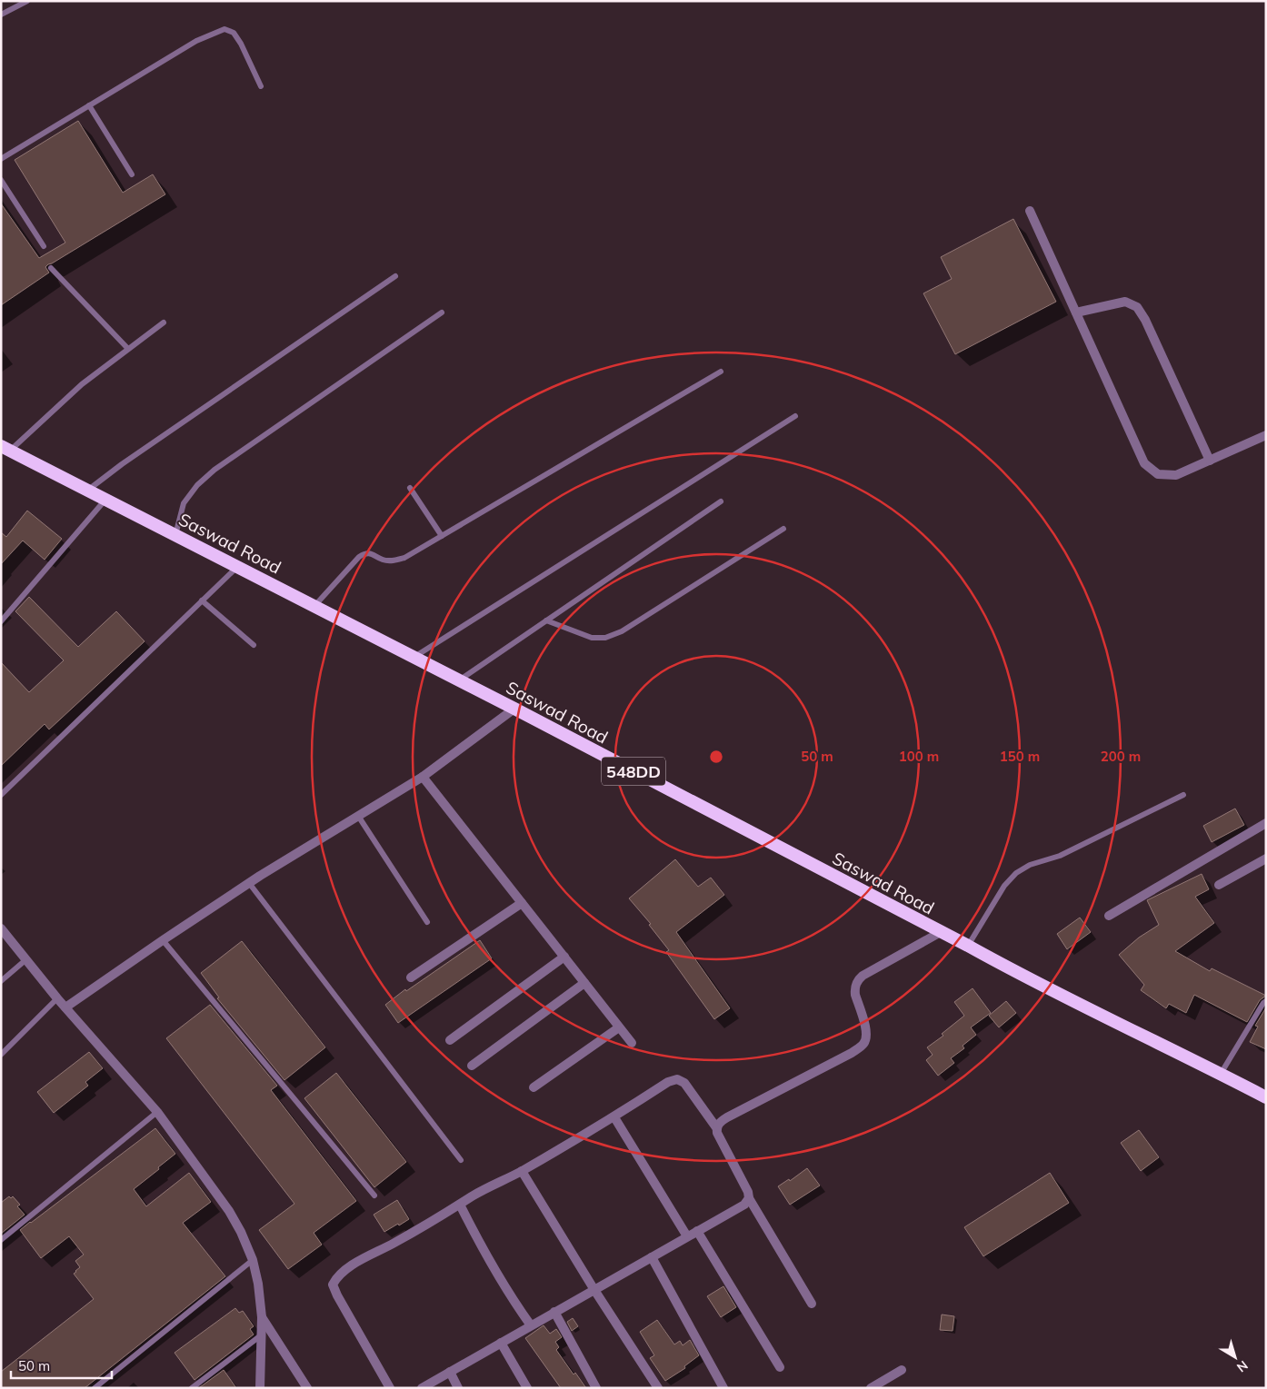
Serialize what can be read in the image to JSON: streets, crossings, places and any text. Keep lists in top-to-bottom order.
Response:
{
  "streets": {
    "highway": ["Saswad Road", "548DD"]
  },
  "scale_bar": "50 m",
  "north": "bottom right",
  "rings": [
    "50 m",
    "100 m",
    "150 m",
    "200 m"
  ]
}
